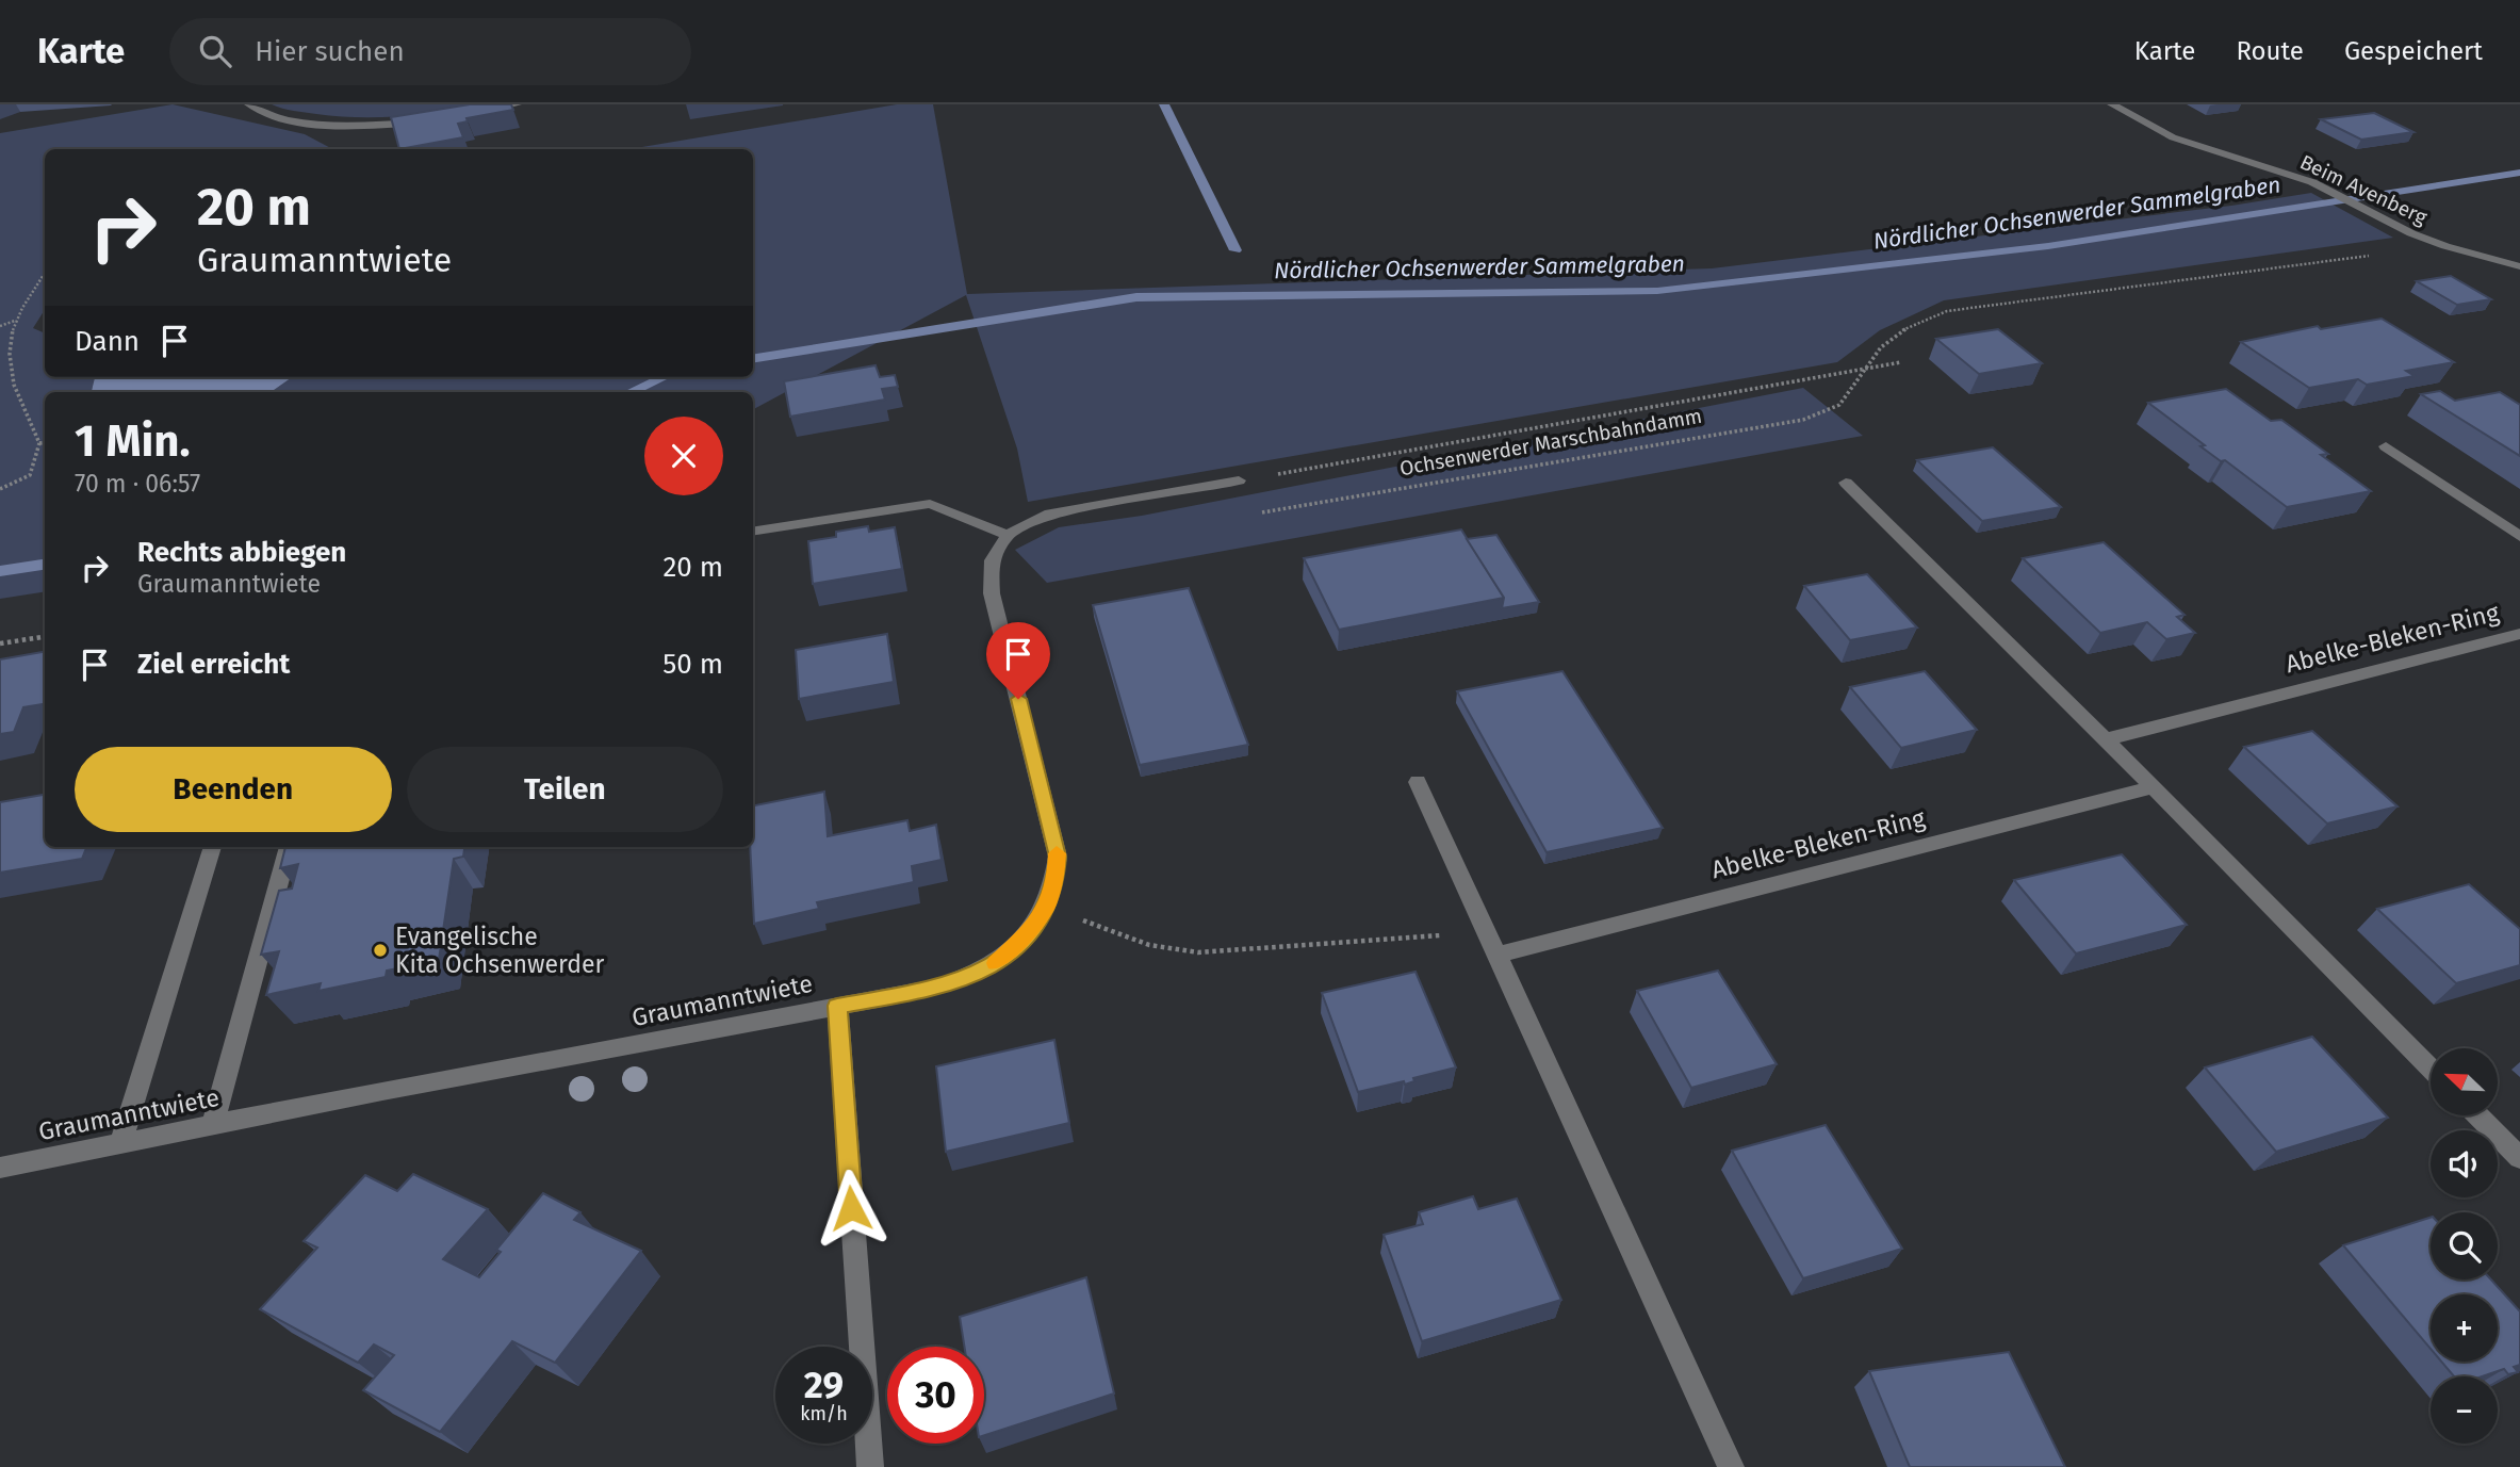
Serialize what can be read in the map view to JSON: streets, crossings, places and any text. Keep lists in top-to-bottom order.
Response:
{
  "streets": {
    "street": ["Beim Avenberg", "Abelke-Bleken-Ring", "Graumanntwiete"],
    "path": ["Ochsenwerder Marschbahndamm"]
  },
  "crossings": [
    ["Beim Avenberg", "Ochsenwerder Marschbahndamm"]
  ],
  "water": ["Nördlicher Ochsenwerder Sammelgraben"],
  "places": ["Evangelische Kita Ochsenwerder"],
  "north": "top left",
  "page": {
    "header": "Karte",
    "search": "Hier suchen",
    "nav": ["Karte", "Route", "Gespeichert"],
    "turn": ["20 m", "Graumanntwiete"],
    "then": "Dann",
    "heading": ["1 Min.", "70 m · 06:57"],
    "list": [
      {
        "name": "Rechts abbiegen",
        "note": "Graumanntwiete",
        "value": "20 m"
      },
      {
        "name": "Ziel erreicht",
        "value": "50 m"
      }
    ],
    "buttons": ["Beenden", "Teilen"],
    "map_buttons": ["+", "−"],
    "speed": "29 km/h",
    "limit": "30"
  }
}
